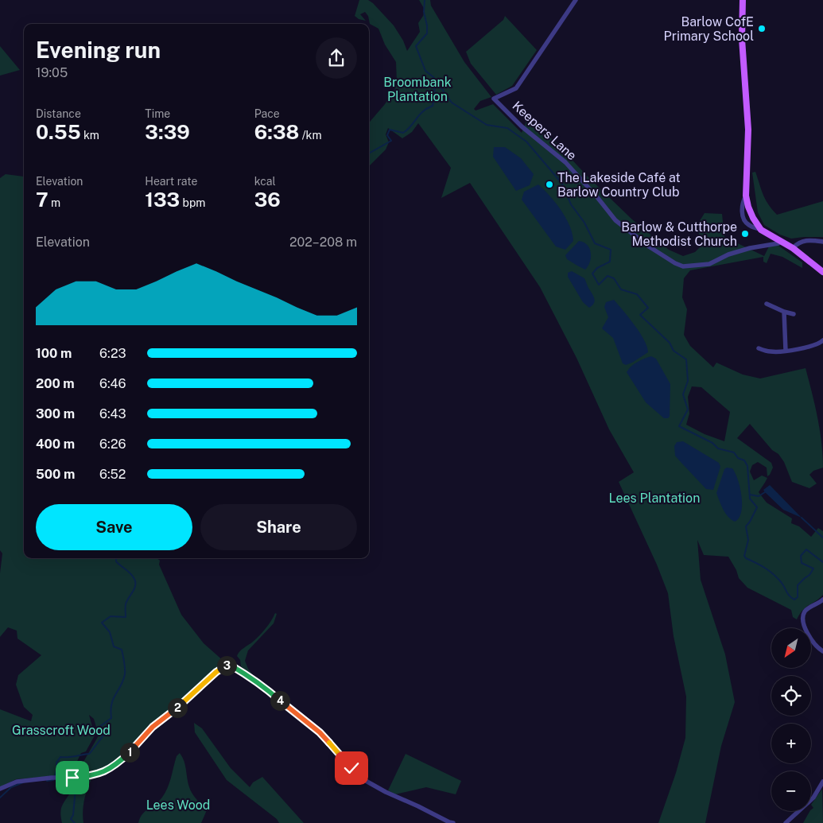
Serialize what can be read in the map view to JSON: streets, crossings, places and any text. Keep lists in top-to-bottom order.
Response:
{
  "streets": {
    "street": ["Keepers Lane"]
  },
  "parks": [
    "Broombank Plantation",
    "Lees Plantation",
    "Grasscroft Wood",
    "Lees Wood"
  ],
  "places": ["Barlow CofE Primary School", "The Lakeside Café at Barlow Country Club", "Barlow & Cutthorpe Methodist Church"],
  "north": "bottom left",
  "page": {
    "heading": ["Evening run", "19:05"],
    "stats": [
      ["Distance", "0.55 km"],
      ["Time", "3:39"],
      ["Pace", "6:38 /km"],
      ["Elevation", "7 m"],
      ["Heart rate", "133 bpm"],
      ["kcal", "36"]
    ],
    "chart": ["Elevation", "202–208 m"],
    "list": [
      {
        "name": "100 m",
        "note": "6:23"
      },
      {
        "name": "200 m",
        "note": "6:46"
      },
      {
        "name": "300 m",
        "note": "6:43"
      },
      {
        "name": "400 m",
        "note": "6:26"
      },
      {
        "name": "500 m",
        "note": "6:52"
      }
    ],
    "buttons": ["Save", "Share"],
    "map_buttons": ["+", "−"],
    "pins": [
      "3",
      "4",
      "2",
      "1"
    ]
  }
}
